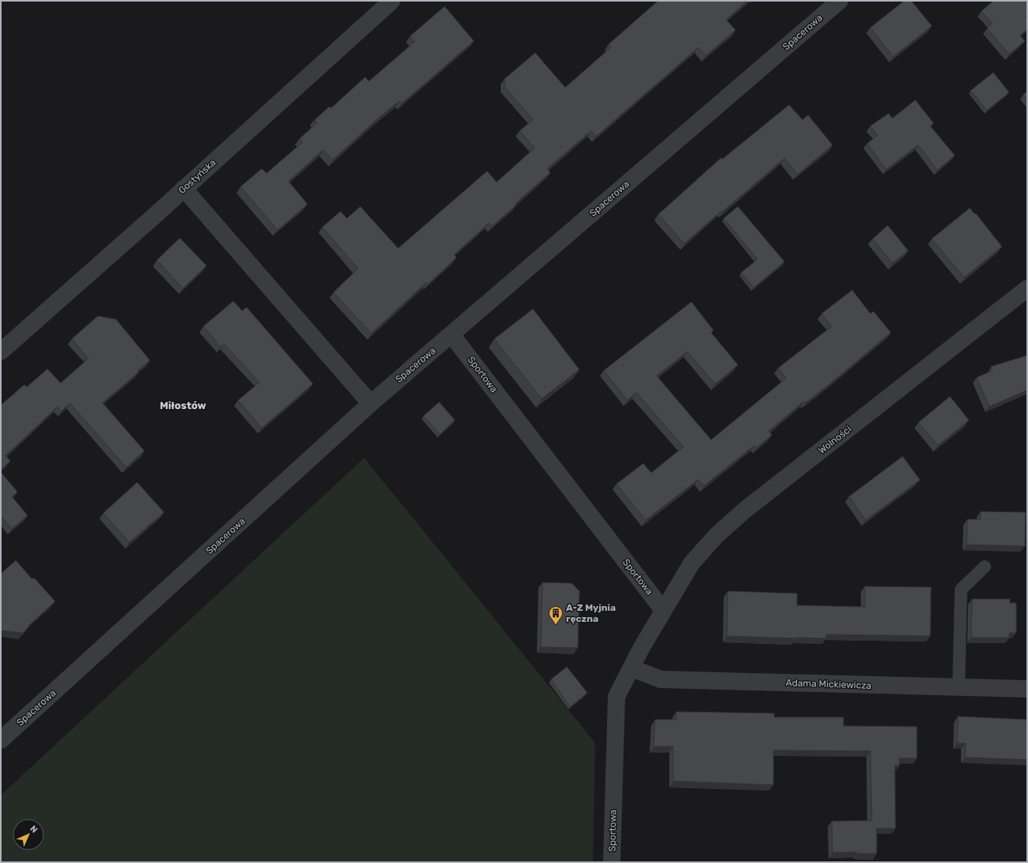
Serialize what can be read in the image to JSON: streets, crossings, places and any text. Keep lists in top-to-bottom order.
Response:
{
  "streets": {
    "street": [
      "Spacerowa",
      "Gostyńska",
      "Sportowa",
      "Wolności",
      "Adama Mickiewicza"
    ]
  },
  "crossings": [
    ["Spacerowa", "Sportowa"],
    ["Sportowa", "Wolności"],
    ["Sportowa", "Adama Mickiewicza"]
  ],
  "districts": ["Miłostów"],
  "places": {
    "building": ["A-Z Myjnia ręczna"]
  },
  "north": "top right"
}
